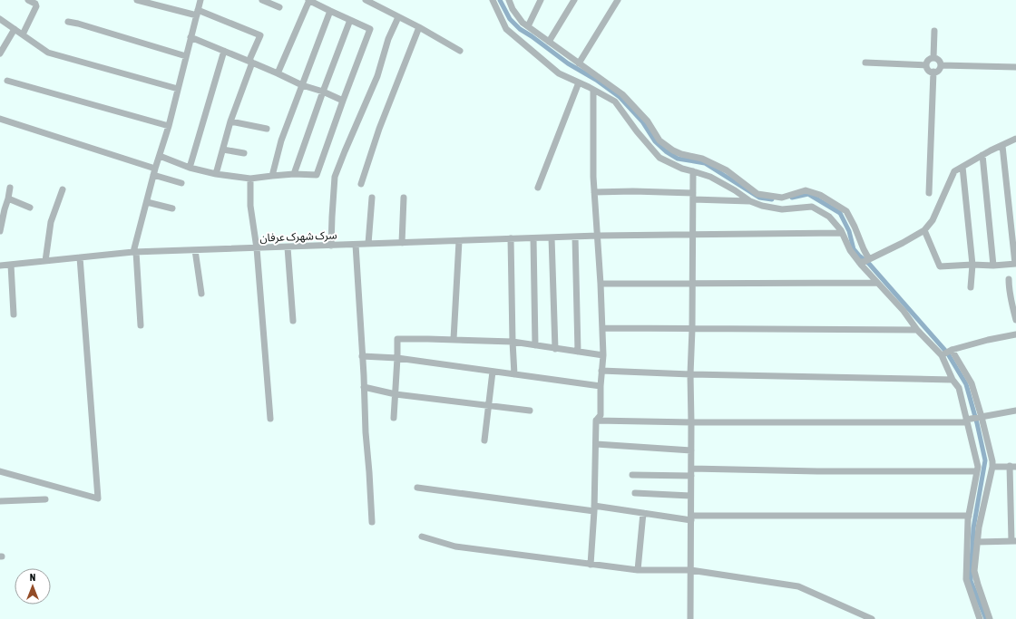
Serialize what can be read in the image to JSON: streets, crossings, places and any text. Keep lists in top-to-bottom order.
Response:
{
  "streets": {
    "street": ["سرک شهرک عرفان"]
  },
  "north": "top"
}
